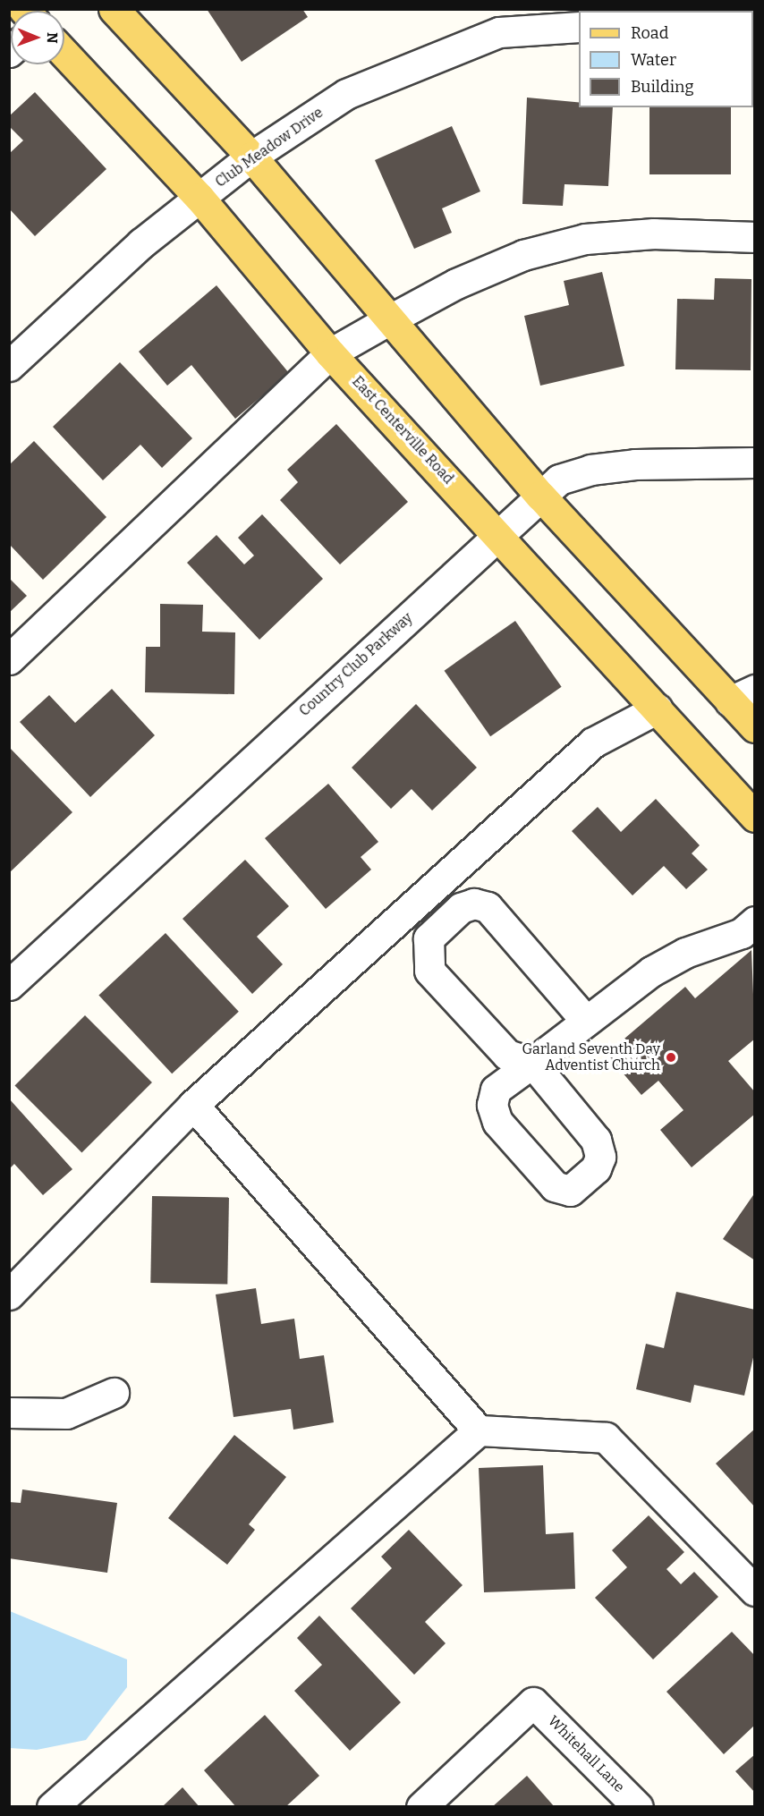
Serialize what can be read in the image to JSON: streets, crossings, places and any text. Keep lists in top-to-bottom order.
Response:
{
  "streets": {
    "main road": ["East Centerville Road"],
    "street": ["Club Meadow Drive", "Country Club Parkway", "Whitehall Lane"]
  },
  "crossings": [
    ["Club Meadow Drive", "East Centerville Road"],
    ["East Centerville Road", "Country Club Parkway"]
  ],
  "places": ["Garland Seventh Day Adventist Church"],
  "legend": ["Road", "Water", "Building"],
  "north": "right"
}
